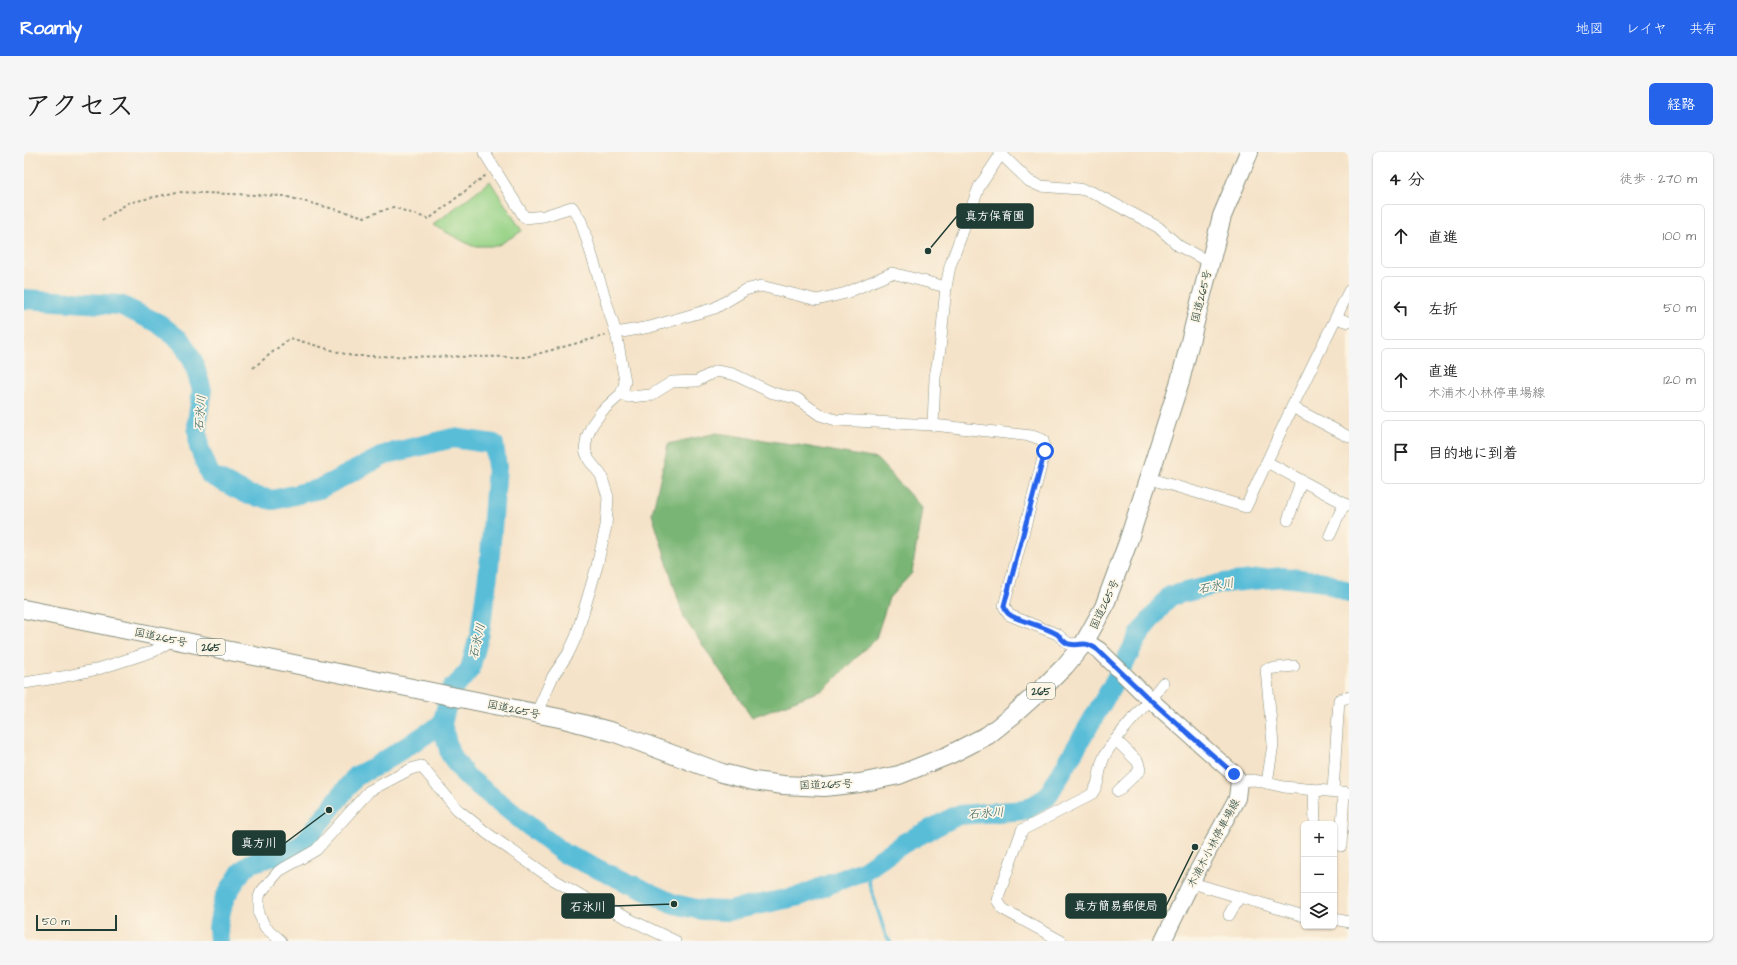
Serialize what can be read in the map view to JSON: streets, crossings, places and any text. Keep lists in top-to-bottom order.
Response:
{
  "streets": {
    "highway": ["国道265号", "265"],
    "main road": ["木浦木小林停車場線"]
  },
  "water": ["石氷川"],
  "places": [
    "真方保育園",
    "真方川",
    "真方簡易郵便局",
    "石氷川"
  ],
  "scale_bar": "50 m",
  "page": {
    "header": "Roamly",
    "nav": ["地図", "レイヤ", "共有"],
    "title": "アクセス",
    "buttons": "経路",
    "heading": ["4 分", "徒歩 · 270 m"],
    "list": [
      ["直進", "100 m"],
      ["左折", "50 m"],
      ["直進", "木浦木小林停車場線", "120 m"],
      "目的地に到着"
    ],
    "map_buttons": ["+", "−"],
    "scale": "50 m"
  }
}
